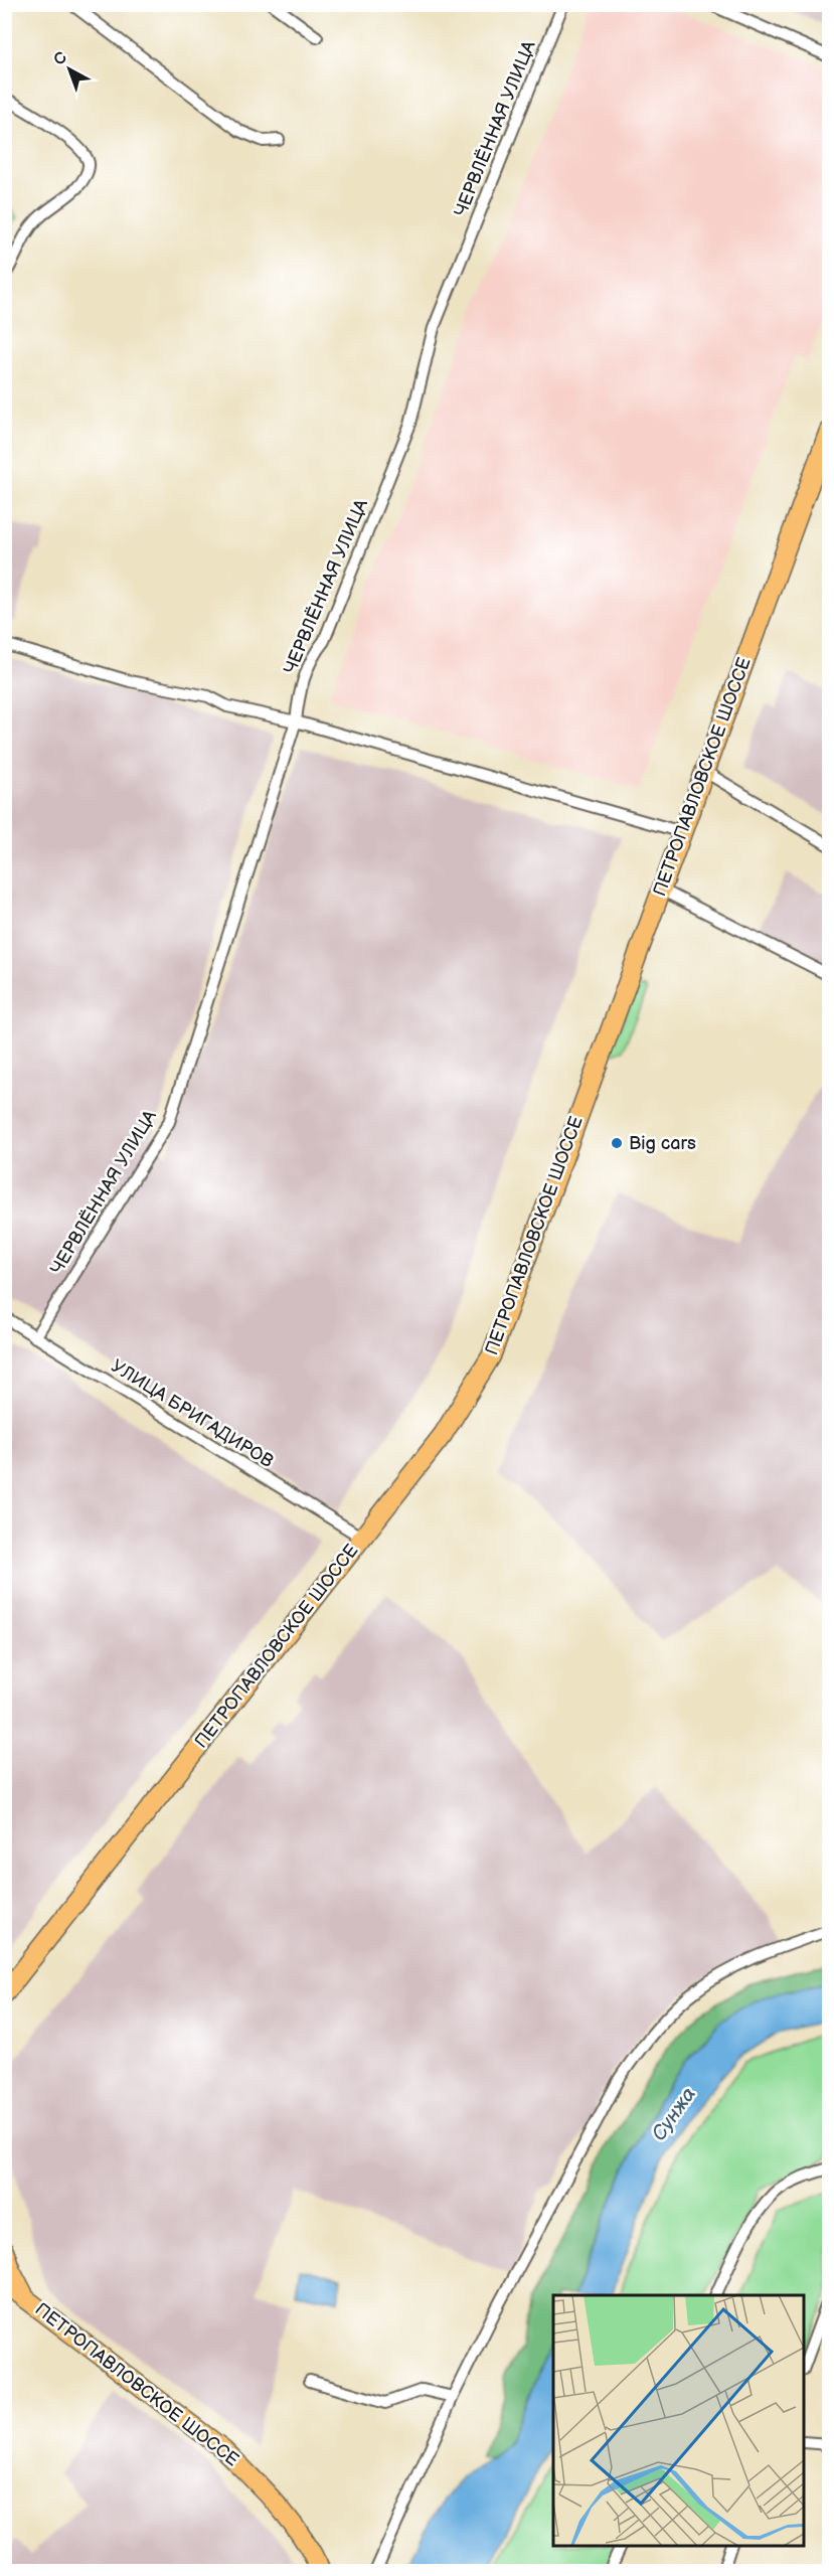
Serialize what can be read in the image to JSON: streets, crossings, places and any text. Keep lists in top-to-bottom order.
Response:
{
  "streets": {
    "main road": ["ПЕТРОПАВЛОВСКОЕ ШОССЕ"],
    "street": ["ЧЕРВЛЁННАЯ УЛИЦА", "УЛИЦА БРИГАДИРОВ"]
  },
  "crossings": [
    ["ЧЕРВЛЁННАЯ УЛИЦА", "УЛИЦА БРИГАДИРОВ"],
    ["ПЕТРОПАВЛОВСКОЕ ШОССЕ", "УЛИЦА БРИГАДИРОВ"]
  ],
  "water": ["Сунжа"],
  "places": ["Big cars"],
  "north": "top left"
}
